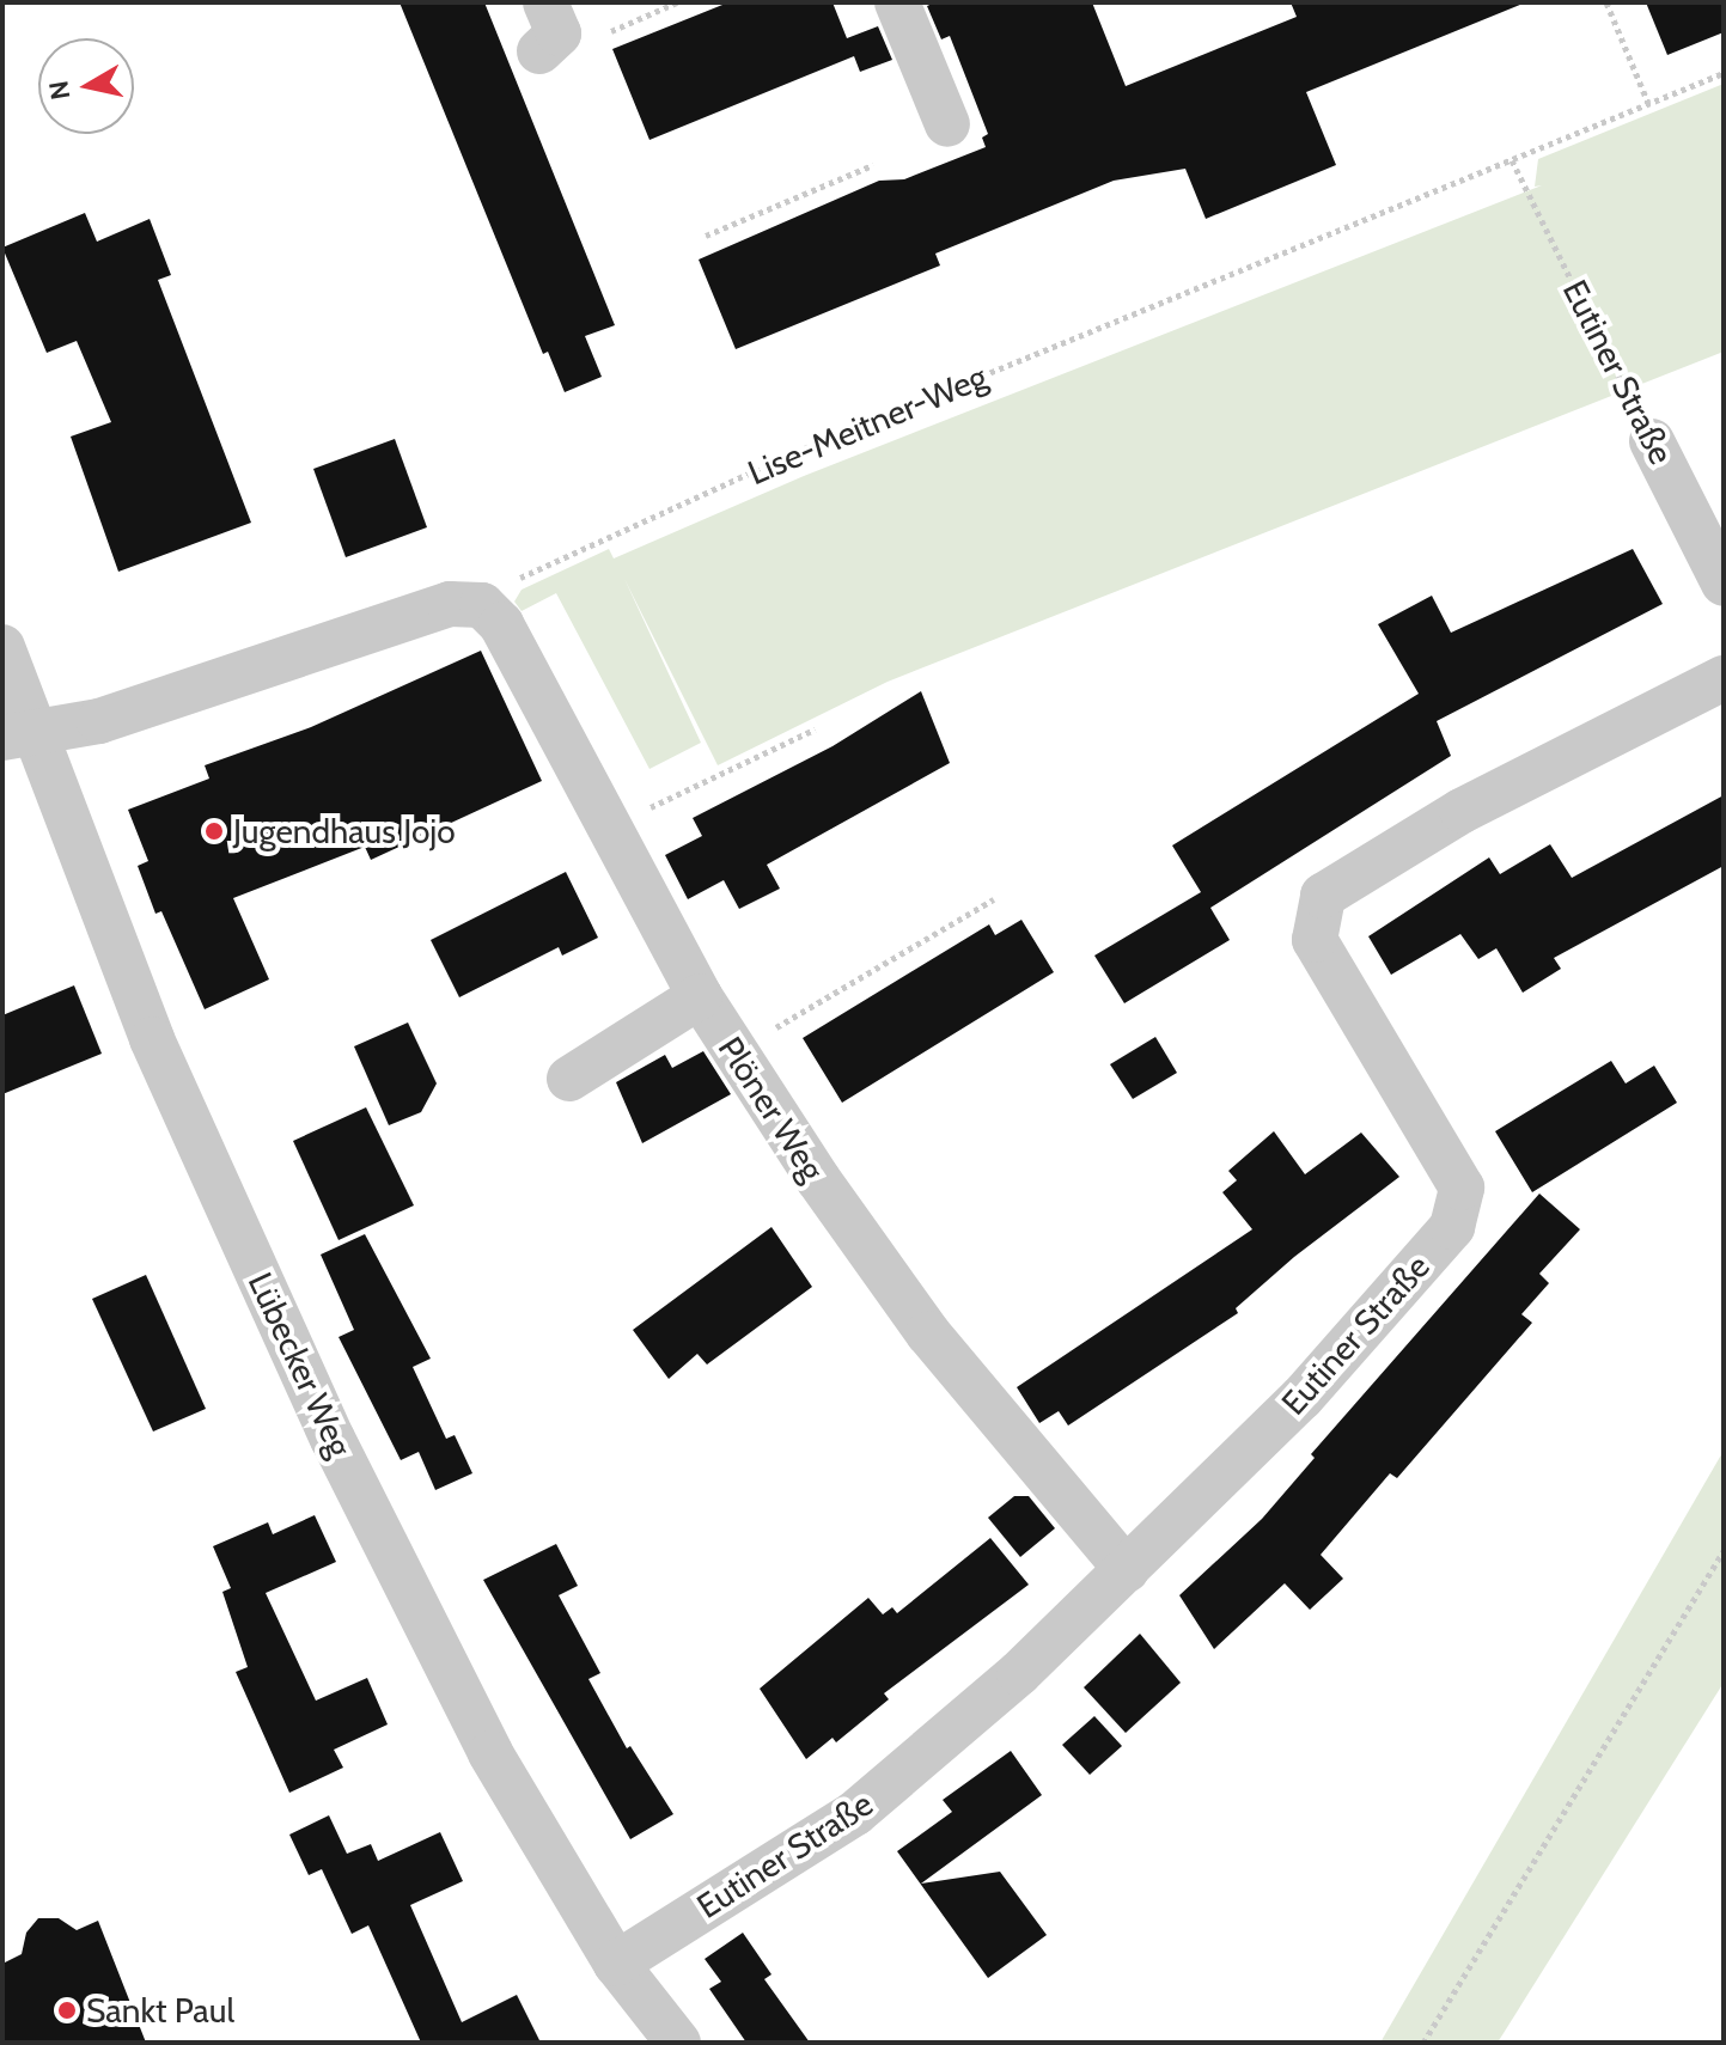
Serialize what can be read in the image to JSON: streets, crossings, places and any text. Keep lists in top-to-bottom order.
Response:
{
  "streets": {
    "street": ["Eutiner Straße", "Plöner Weg", "Lübecker Weg"],
    "path": ["Lise-Meitner-Weg"]
  },
  "crossings": [
    ["Eutiner Straße", "Lise-Meitner-Weg"],
    ["Eutiner Straße", "Plöner Weg"],
    ["Eutiner Straße", "Lübecker Weg"],
    ["Lise-Meitner-Weg", "Plöner Weg"]
  ],
  "places": ["Jugendhaus Jojo", "Sankt Paul"],
  "north": "left"
}
